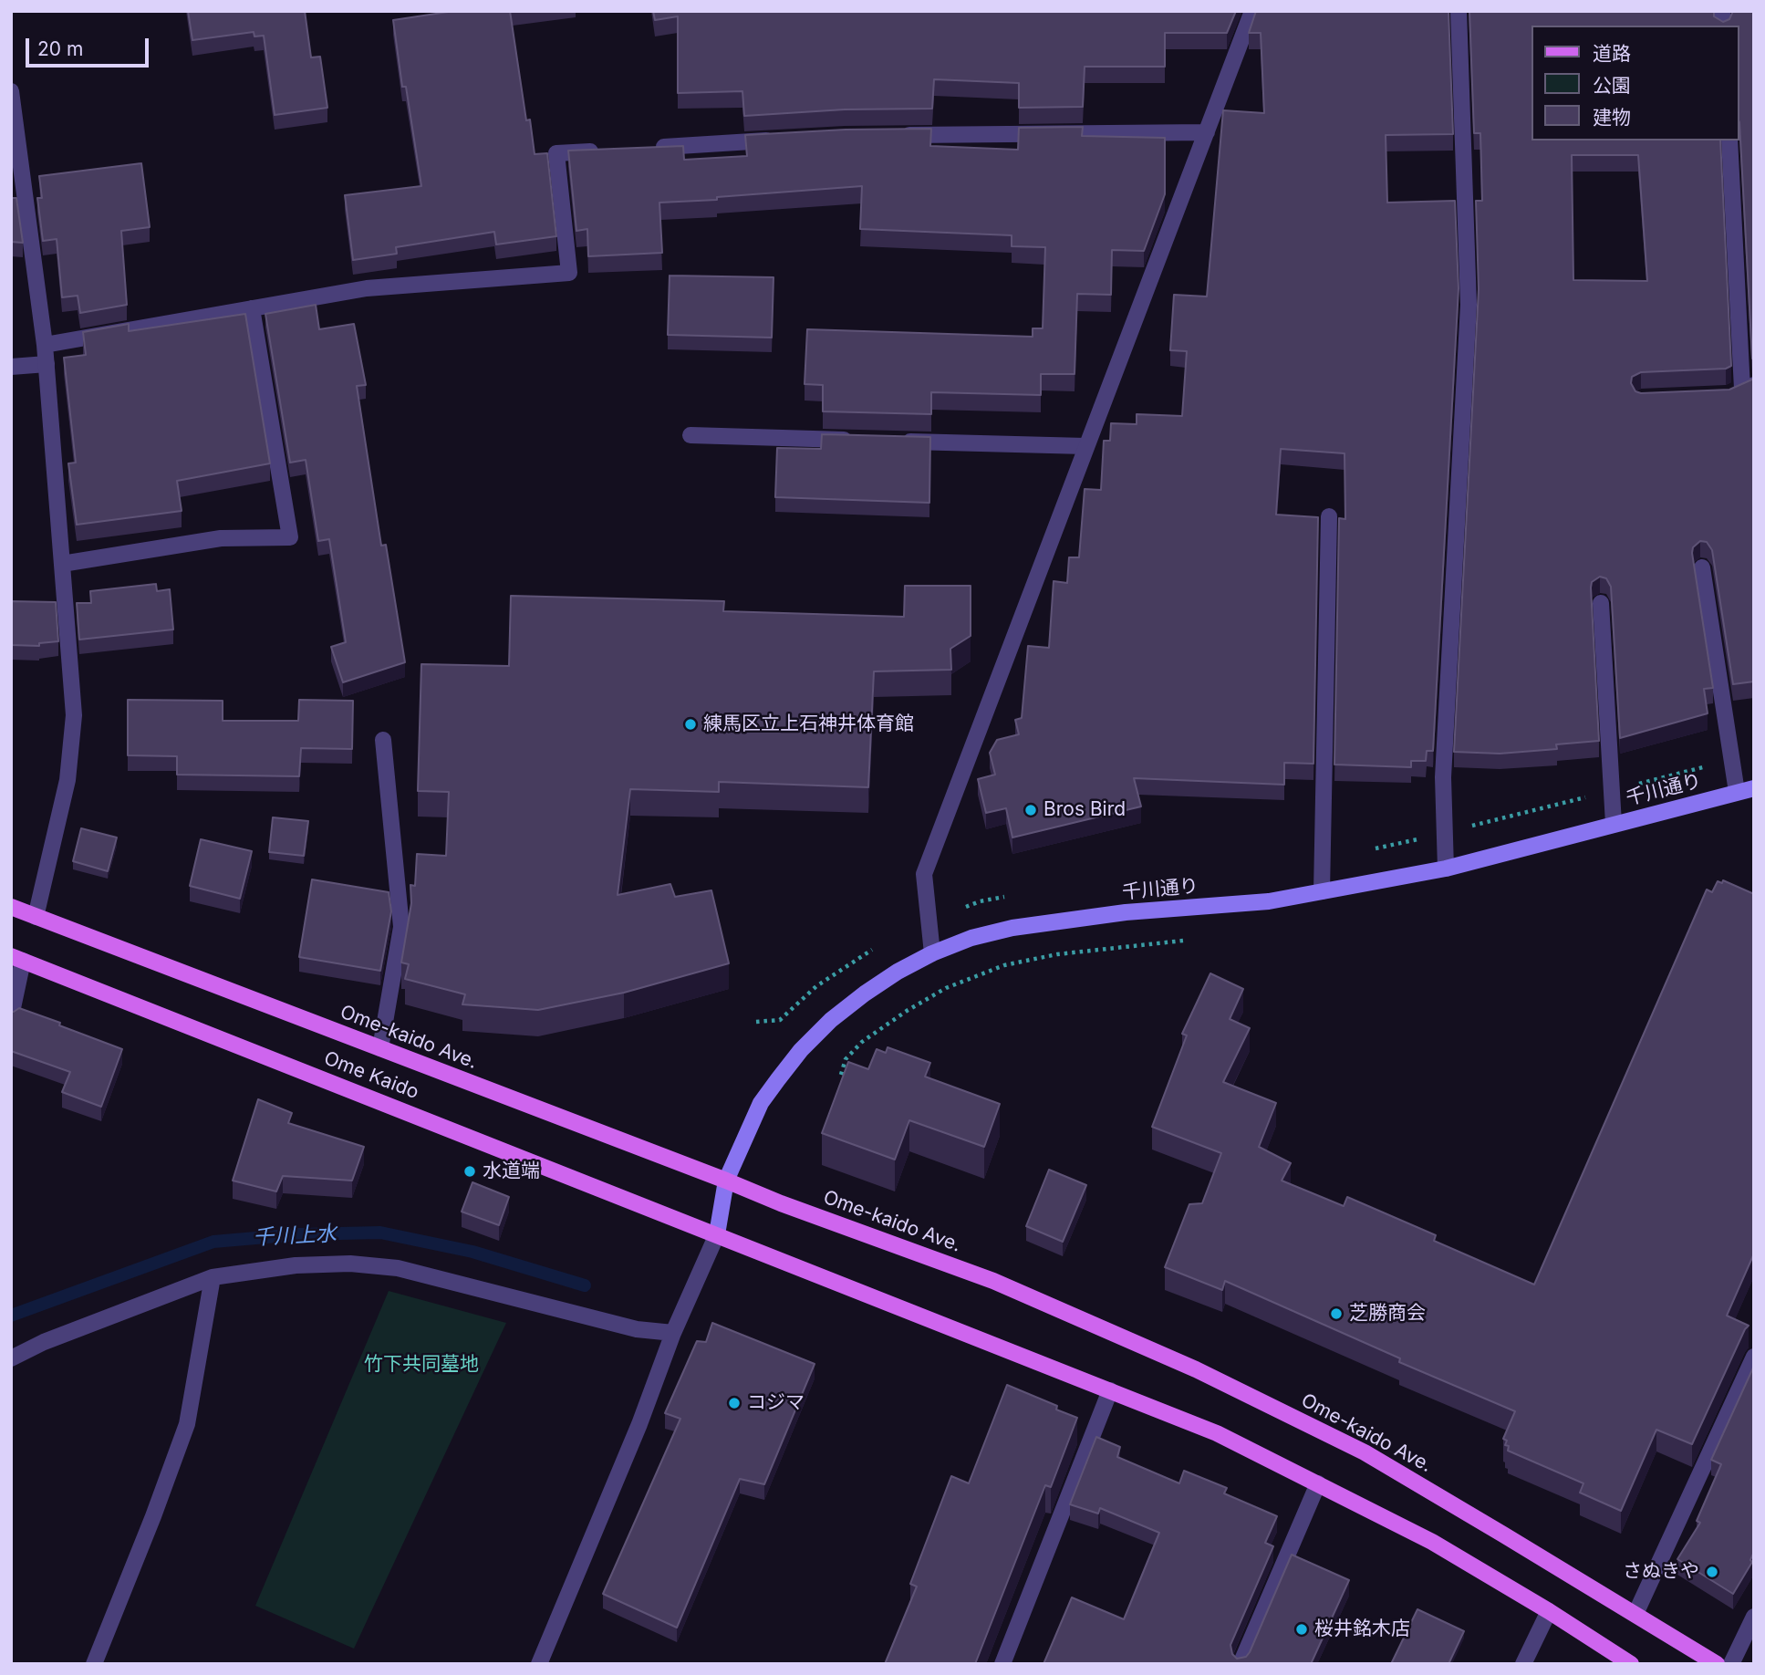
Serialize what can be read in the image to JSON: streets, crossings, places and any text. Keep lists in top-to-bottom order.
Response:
{
  "streets": {
    "main road": ["千川通り", "Ome-kaido Ave.", "Ome Kaido"]
  },
  "crossings": [
    ["千川通り", "Ome-kaido Ave."],
    ["千川通り", "Ome Kaido"]
  ],
  "water": ["千川上水"],
  "parks": ["竹下共同墓地"],
  "places": [
    "練馬区立上石神井体育館",
    "Bros Bird",
    "水道端",
    "芝勝商会",
    "コジマ",
    "さぬきや",
    "桜井銘木店"
  ],
  "legend": ["道路", "公園", "建物"],
  "scale_bar": "20 m"
}
